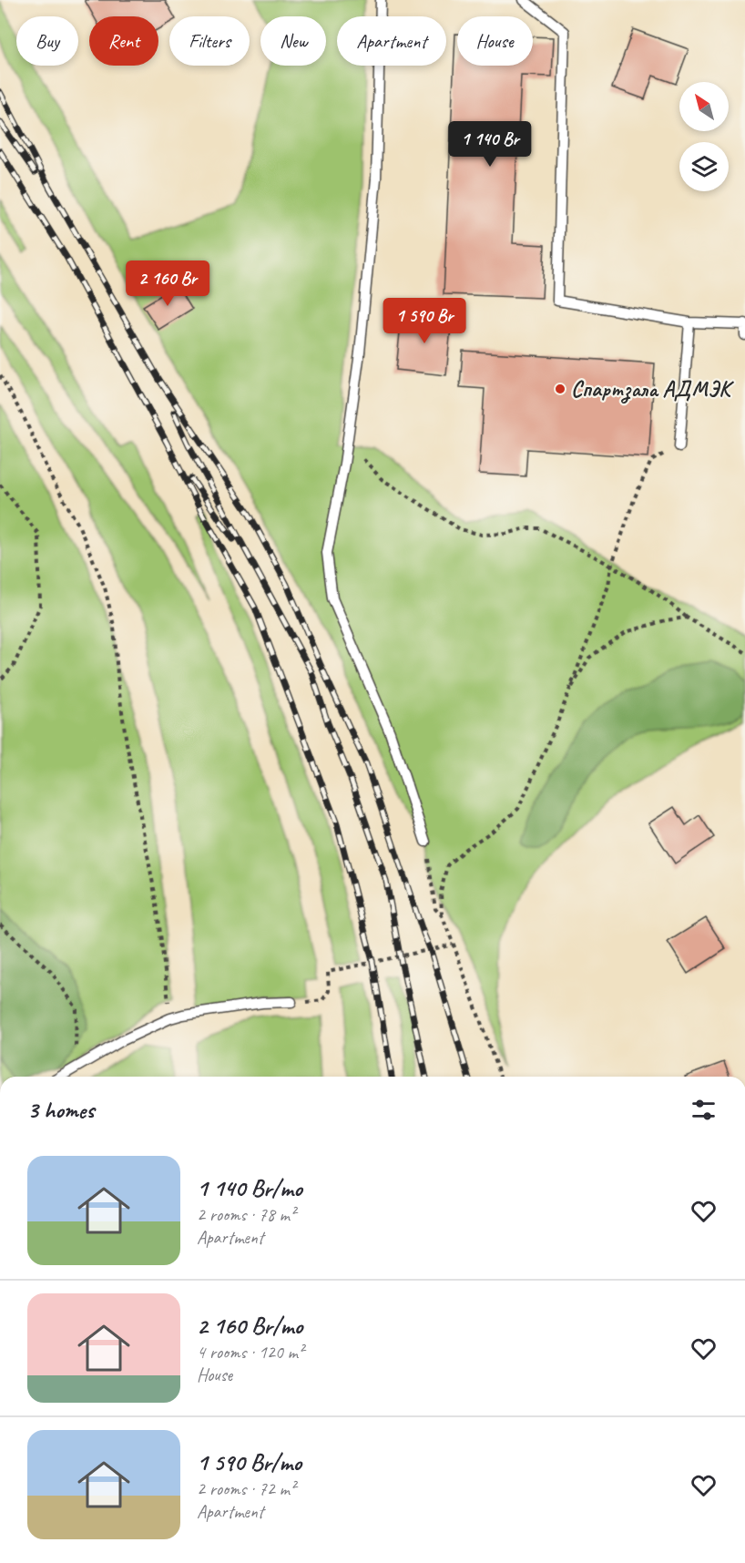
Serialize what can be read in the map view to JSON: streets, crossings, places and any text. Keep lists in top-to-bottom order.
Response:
{
  "places": ["Спартзала АДМЭК"],
  "north": "top left",
  "page": {
    "chip": [
      "Buy",
      "Rent",
      "Filters",
      "New",
      "Apartment",
      "House"
    ],
    "price": ["1 140 Br", "2 160 Br", "1 590 Br"],
    "heading": "3 homes",
    "list": [
      {
        "name": "1 140 Br/mo",
        "note": "2 rooms · 78 m² · Apartment"
      },
      {
        "name": "2 160 Br/mo",
        "note": "4 rooms · 120 m² · House"
      },
      {
        "name": "1 590 Br/mo",
        "note": "2 rooms · 72 m² · Apartment"
      }
    ]
  }
}
